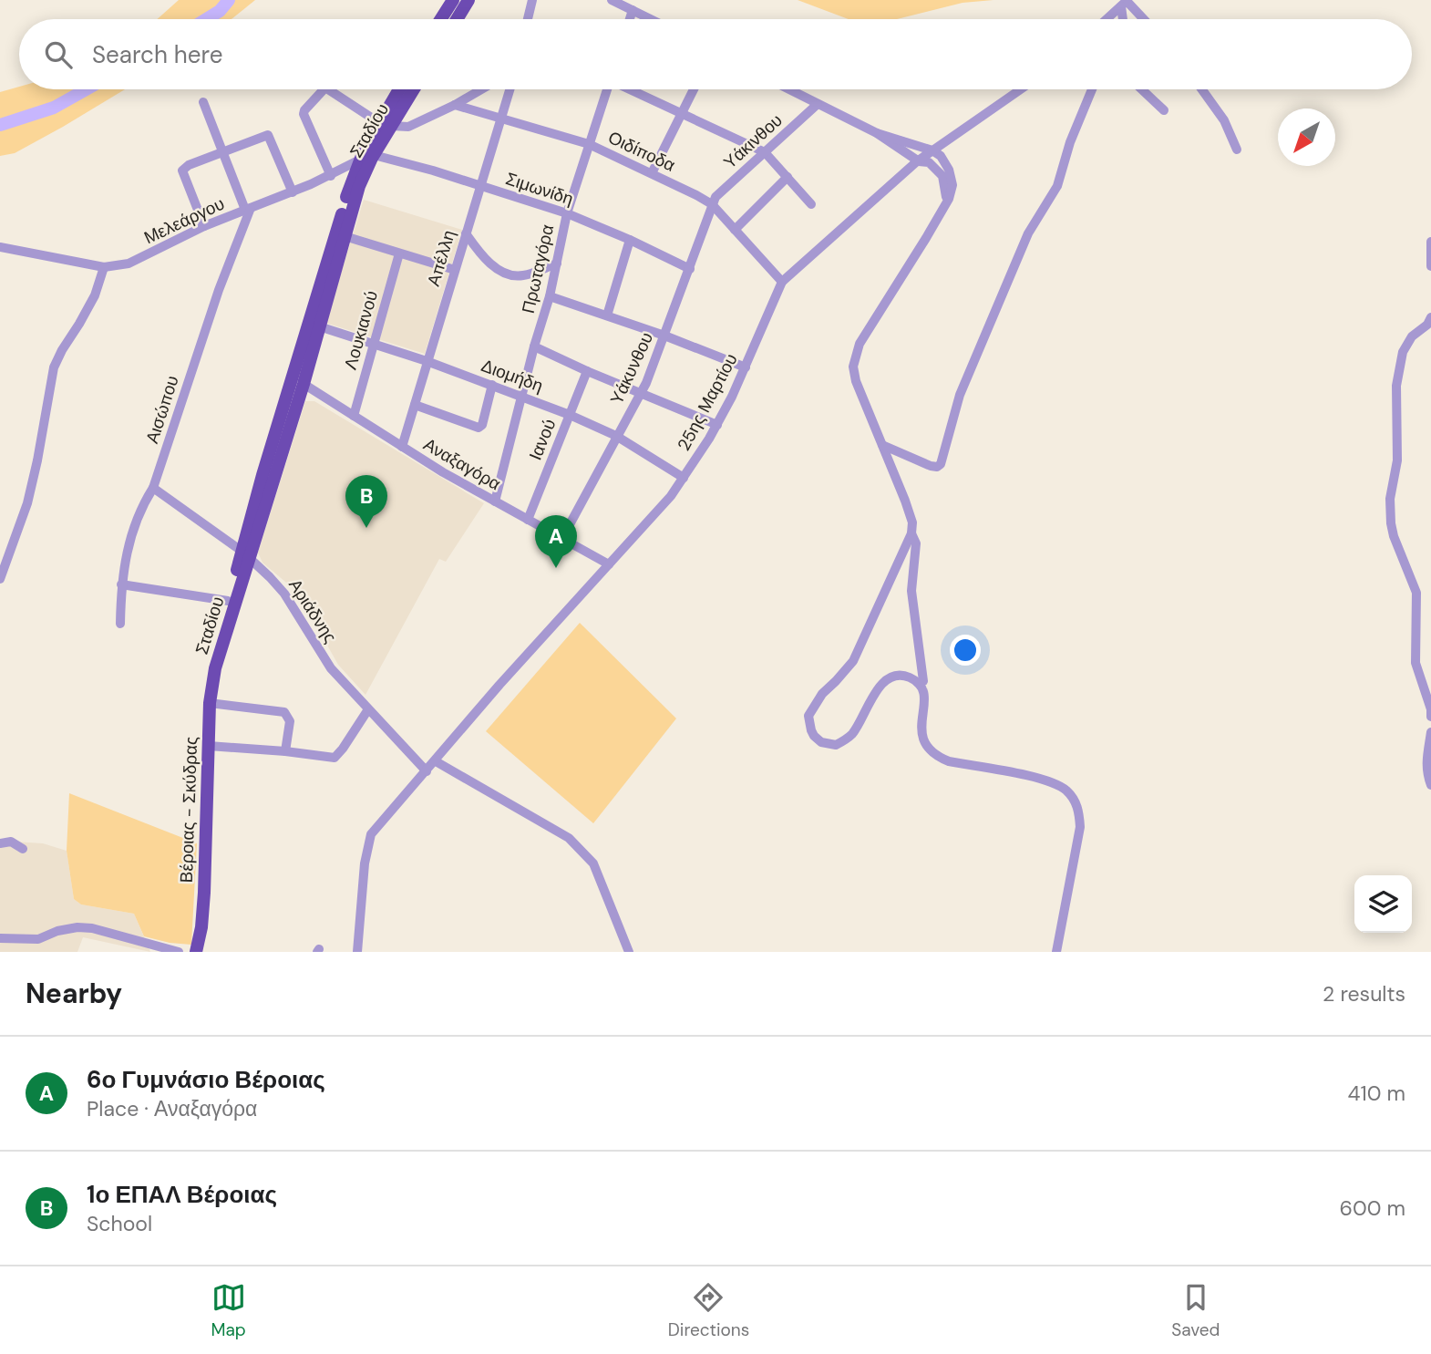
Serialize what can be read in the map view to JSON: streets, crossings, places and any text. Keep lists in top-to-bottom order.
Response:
{
  "streets": {
    "main road": ["Σταδίου", "Βέροιας - Σκύδρας"],
    "street": [
      "Υάκινθου",
      "Οιδίποδα",
      "Σιμωνίδη",
      "Μελεάργου",
      "Απέλλη",
      "Πρωταγόρα",
      "Λουκιανού",
      "Υάκυνθου",
      "Διομήδη",
      "25ης Μαρτίου",
      "Αισώπου",
      "Ιανού",
      "Αναξαγόρα",
      "Αριάδνης"
    ]
  },
  "crossings": [
    ["Σταδίου", "Σιμωνίδη"],
    ["Σταδίου", "Μελεάργου"],
    ["Σταδίου", "Διομήδη"],
    ["Σταδίου", "Αναξαγόρα"],
    ["Σταδίου", "Αριάδνης"],
    ["Σταδίου", "Βέροιας - Σκύδρας"],
    ["Υάκινθου", "Οιδίποδα"],
    ["Υάκινθου", "Υάκυνθου"],
    ["Οιδίποδα", "Απέλλη"],
    ["Οιδίποδα", "Πρωταγόρα"],
    ["Οιδίποδα", "Υάκυνθου"],
    ["Οιδίποδα", "25ης Μαρτίου"],
    ["Σιμωνίδη", "Μελεάργου"],
    ["Σιμωνίδη", "Απέλλη"],
    ["Σιμωνίδη", "Πρωταγόρα"],
    ["Σιμωνίδη", "Υάκυνθου"],
    ["Μελεάργου", "Αισώπου"],
    ["Απέλλη", "Διομήδη"],
    ["Απέλλη", "Αναξαγόρα"],
    ["Πρωταγόρα", "Διομήδη"],
    ["Πρωταγόρα", "Αναξαγόρα"],
    ["Λουκιανού", "Διομήδη"],
    ["Λουκιανού", "Αναξαγόρα"],
    ["Υάκυνθου", "Διομήδη"],
    ["Υάκυνθου", "Αναξαγόρα"],
    ["Διομήδη", "25ης Μαρτίου"],
    ["Διομήδη", "Ιανού"],
    ["25ης Μαρτίου", "Αναξαγόρα"],
    ["25ης Μαρτίου", "Αριάδνης"],
    ["Αισώπου", "Αριάδνης"],
    ["Ιανού", "Αναξαγόρα"]
  ],
  "north": "bottom left",
  "page": {
    "search": "Search here",
    "pins": ["B", "A"],
    "heading": ["Nearby", "2 results"],
    "list": [
      {
        "mark": "A",
        "name": "6ο Γυμνάσιο Βέροιας",
        "note": "Place · Αναξαγόρα",
        "value": "410 m"
      },
      {
        "mark": "B",
        "name": "1ο ΕΠΑΛ Βέροιας",
        "note": "School",
        "value": "600 m"
      }
    ],
    "nav": ["Map", "Directions", "Saved"]
  }
}
